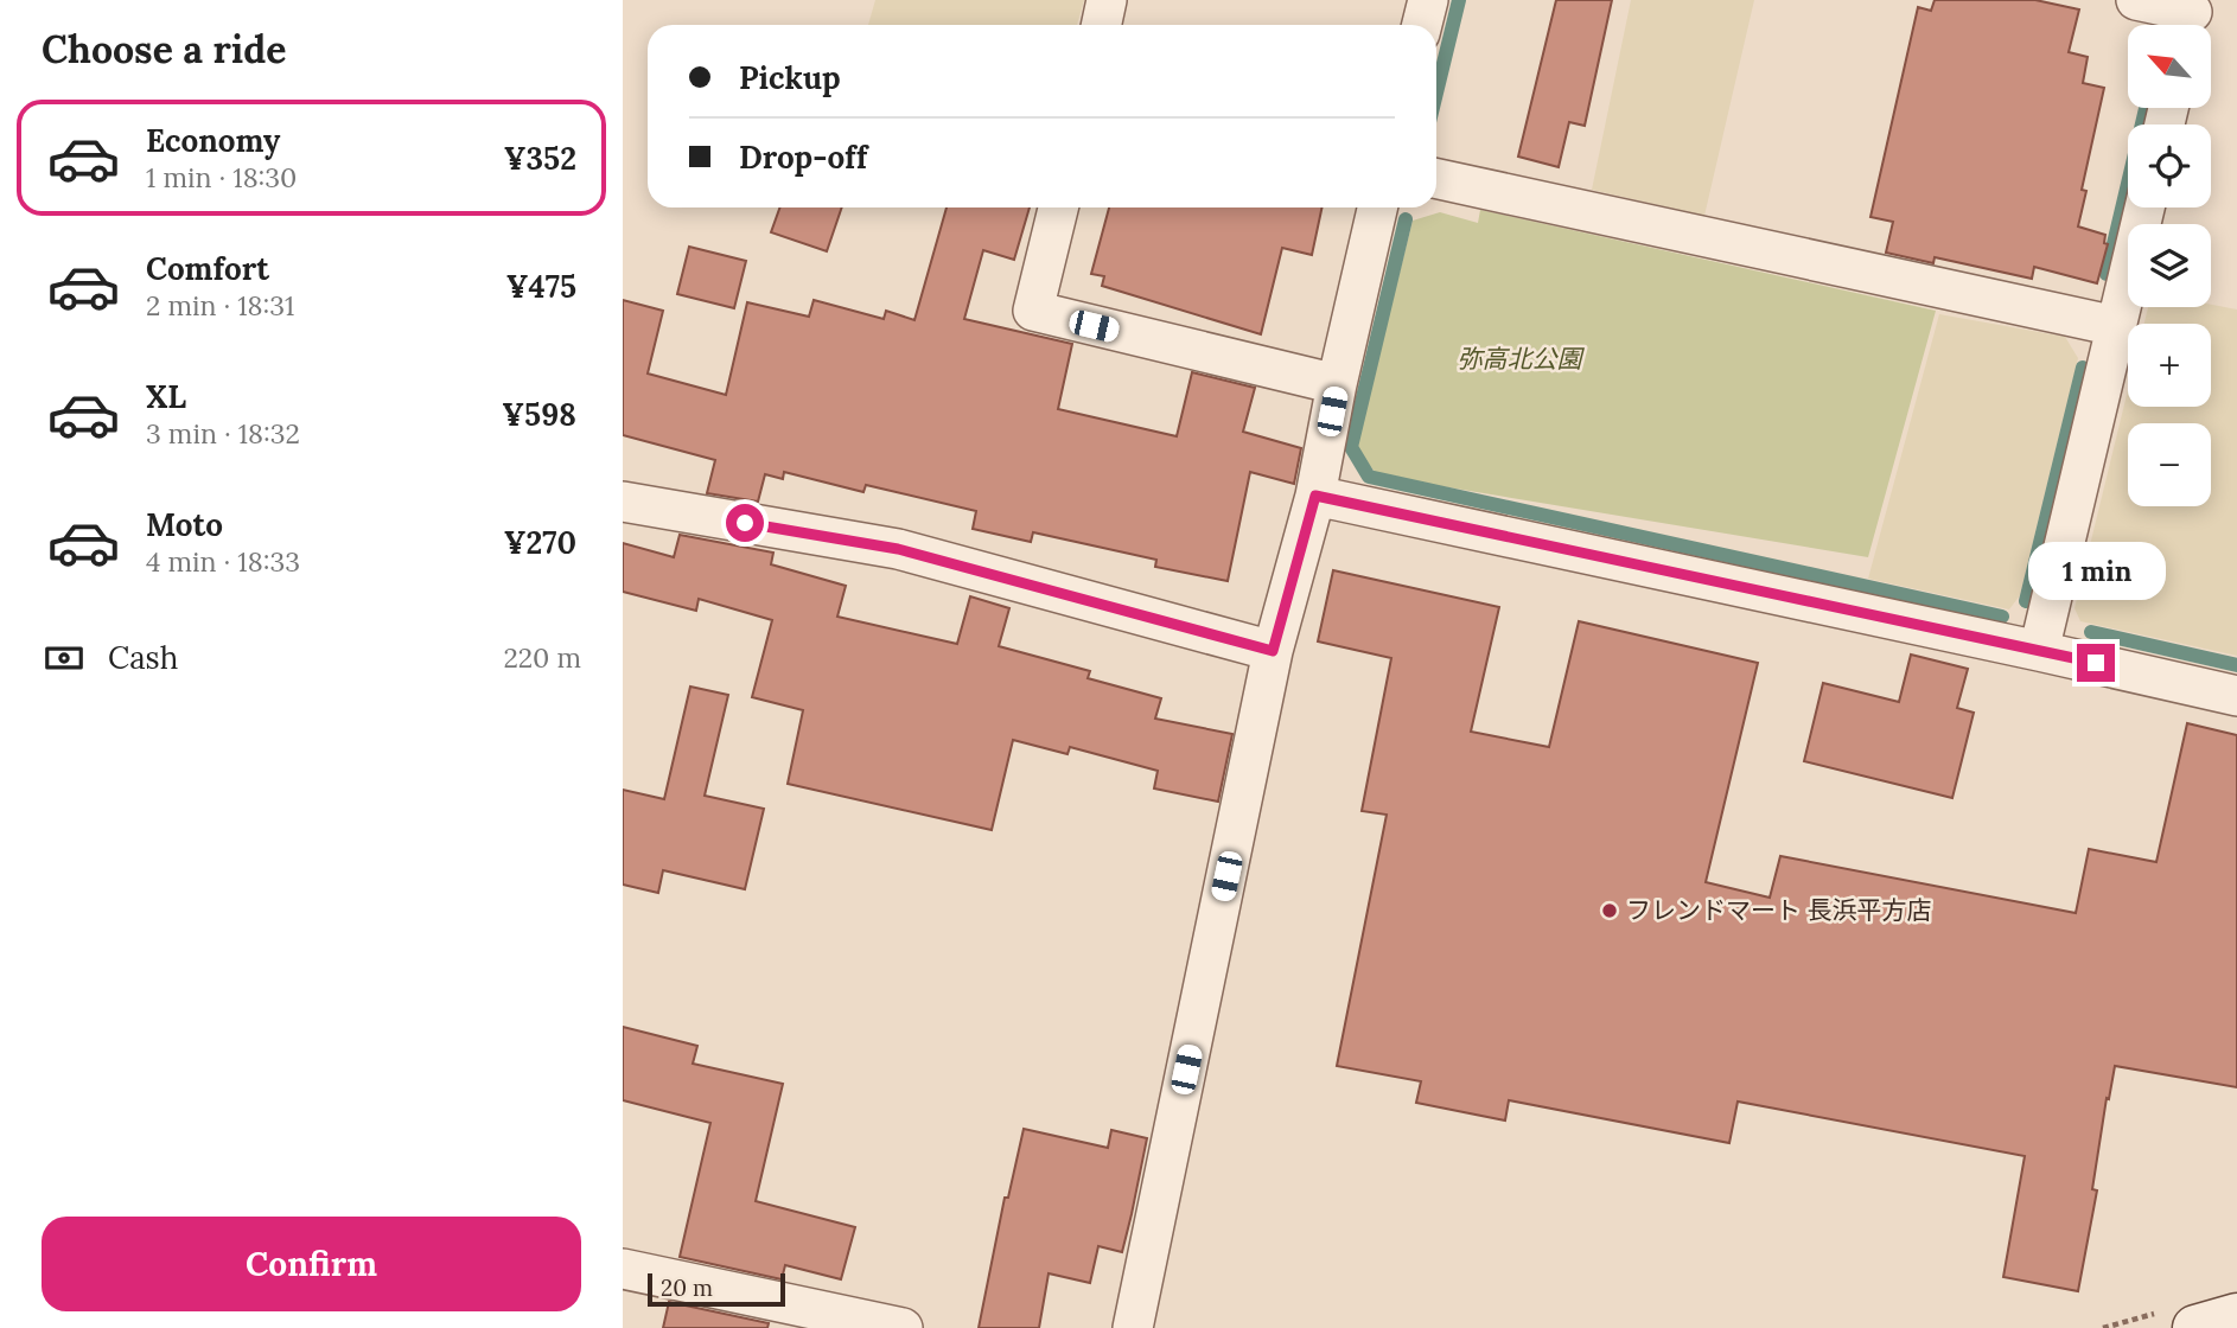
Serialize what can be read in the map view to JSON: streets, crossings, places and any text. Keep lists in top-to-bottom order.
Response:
{
  "parks": ["弥高北公園"],
  "places": ["フレンドマート 長浜平方店"],
  "scale_bar": "20 m",
  "north": "top left",
  "page": {
    "heading": "Choose a ride",
    "map_buttons": ["+", "−"],
    "banner": ["Pickup", "Drop-off"],
    "list": [
      {
        "name": "Economy",
        "note": "1 min · 18:30",
        "value": "¥352"
      },
      {
        "name": "Comfort",
        "note": "2 min · 18:31",
        "value": "¥475"
      },
      {
        "name": "XL",
        "note": "3 min · 18:32",
        "value": "¥598"
      },
      {
        "name": "Moto",
        "note": "4 min · 18:33",
        "value": "¥270"
      }
    ],
    "bubble": "1 min",
    "pay": ["Cash", "220 m"],
    "buttons": "Confirm",
    "scale": "20 m"
  }
}
